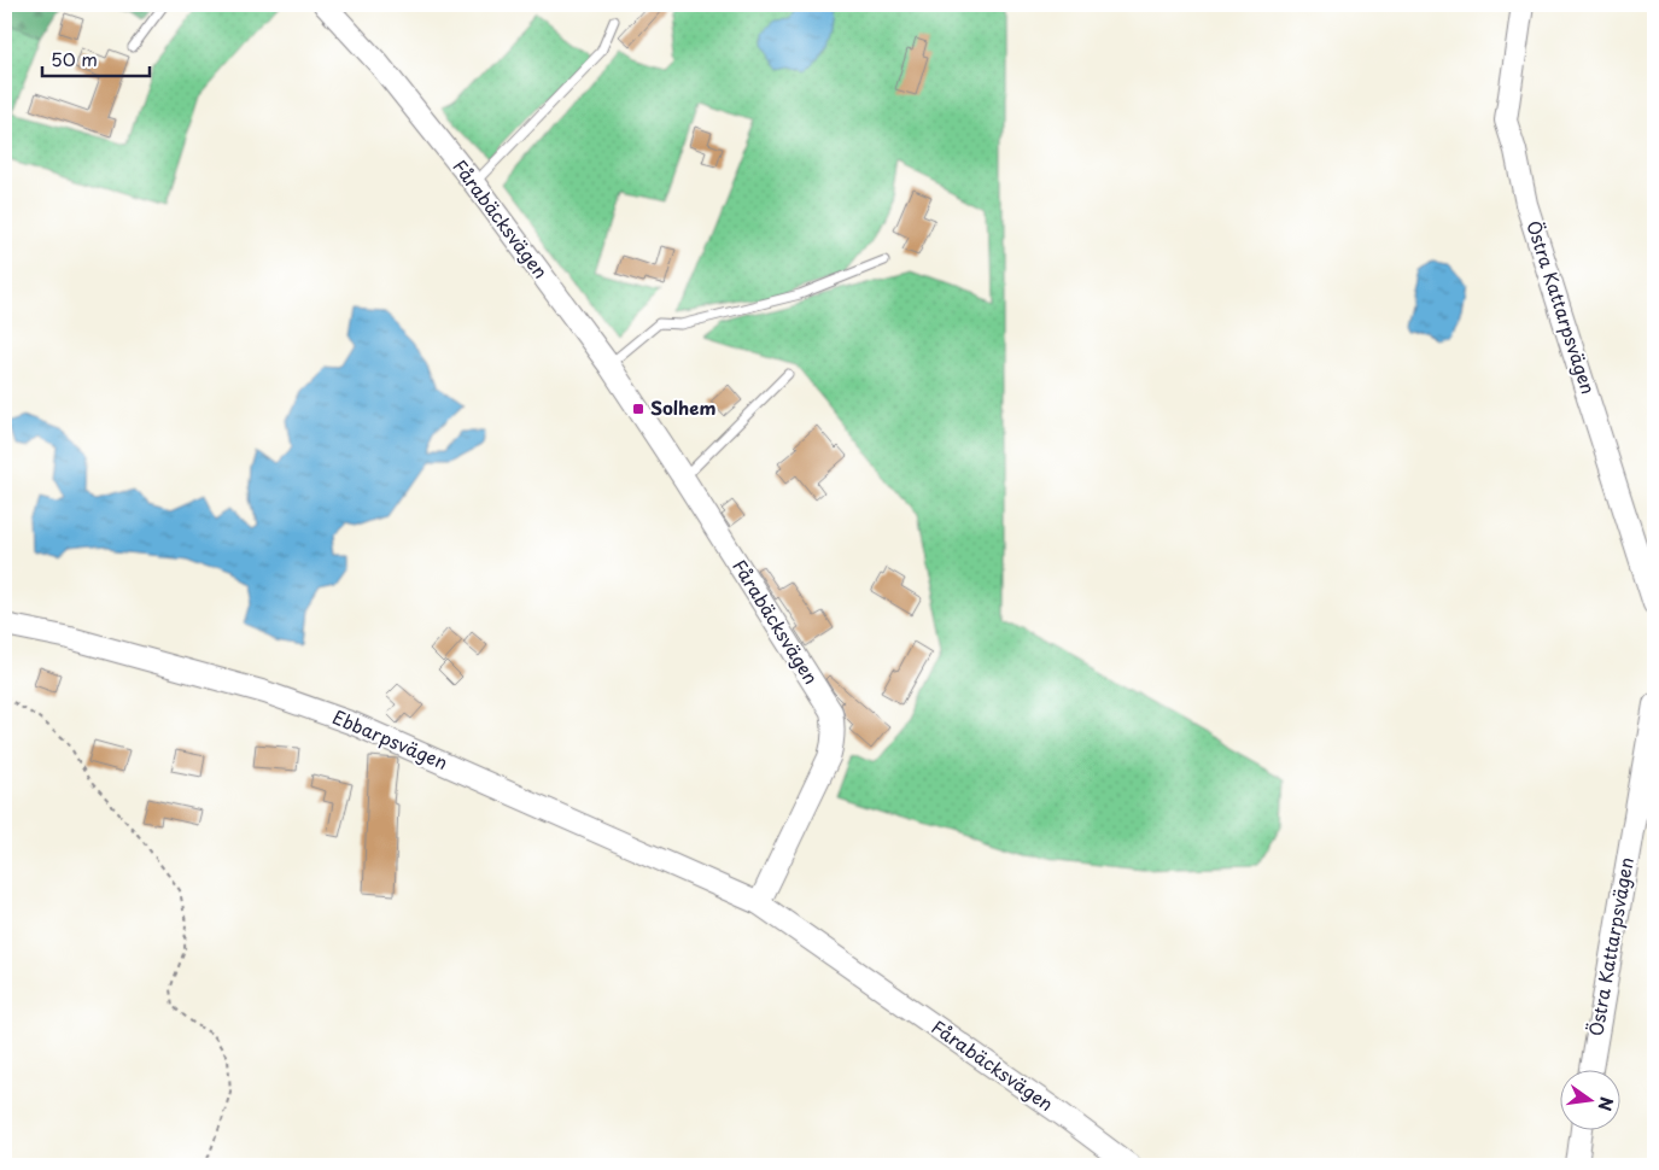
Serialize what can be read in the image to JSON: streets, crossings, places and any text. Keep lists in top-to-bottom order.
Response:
{
  "streets": {
    "street": ["Fårabäcksvägen", "Östra Kattarpsvägen", "Ebbarpsvägen"]
  },
  "crossings": [
    ["Fårabäcksvägen", "Ebbarpsvägen"]
  ],
  "places": {
    "transit": ["Solhem"]
  },
  "scale_bar": "50 m",
  "north": "right"
}
